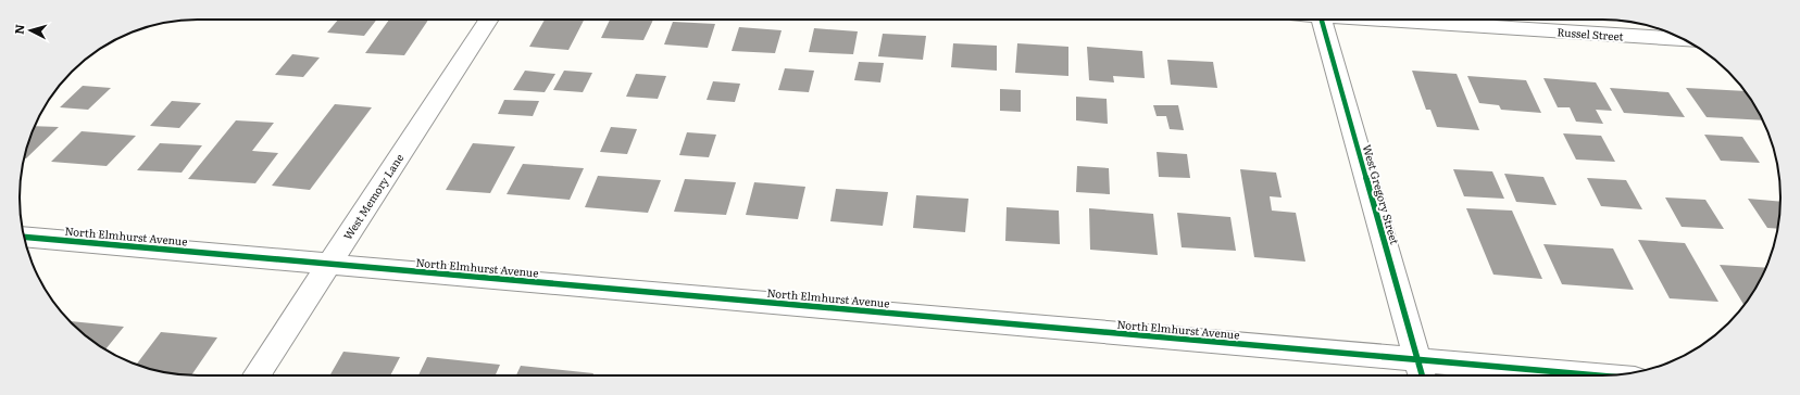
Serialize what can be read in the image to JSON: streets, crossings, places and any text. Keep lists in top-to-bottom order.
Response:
{
  "streets": {
    "street": [
      "Russel Street",
      "West Gregory Street",
      "West Memory Lane",
      "North Elmhurst Avenue"
    ]
  },
  "crossings": [
    ["West Gregory Street", "North Elmhurst Avenue"],
    ["West Memory Lane", "North Elmhurst Avenue"]
  ],
  "north": "left"
}
